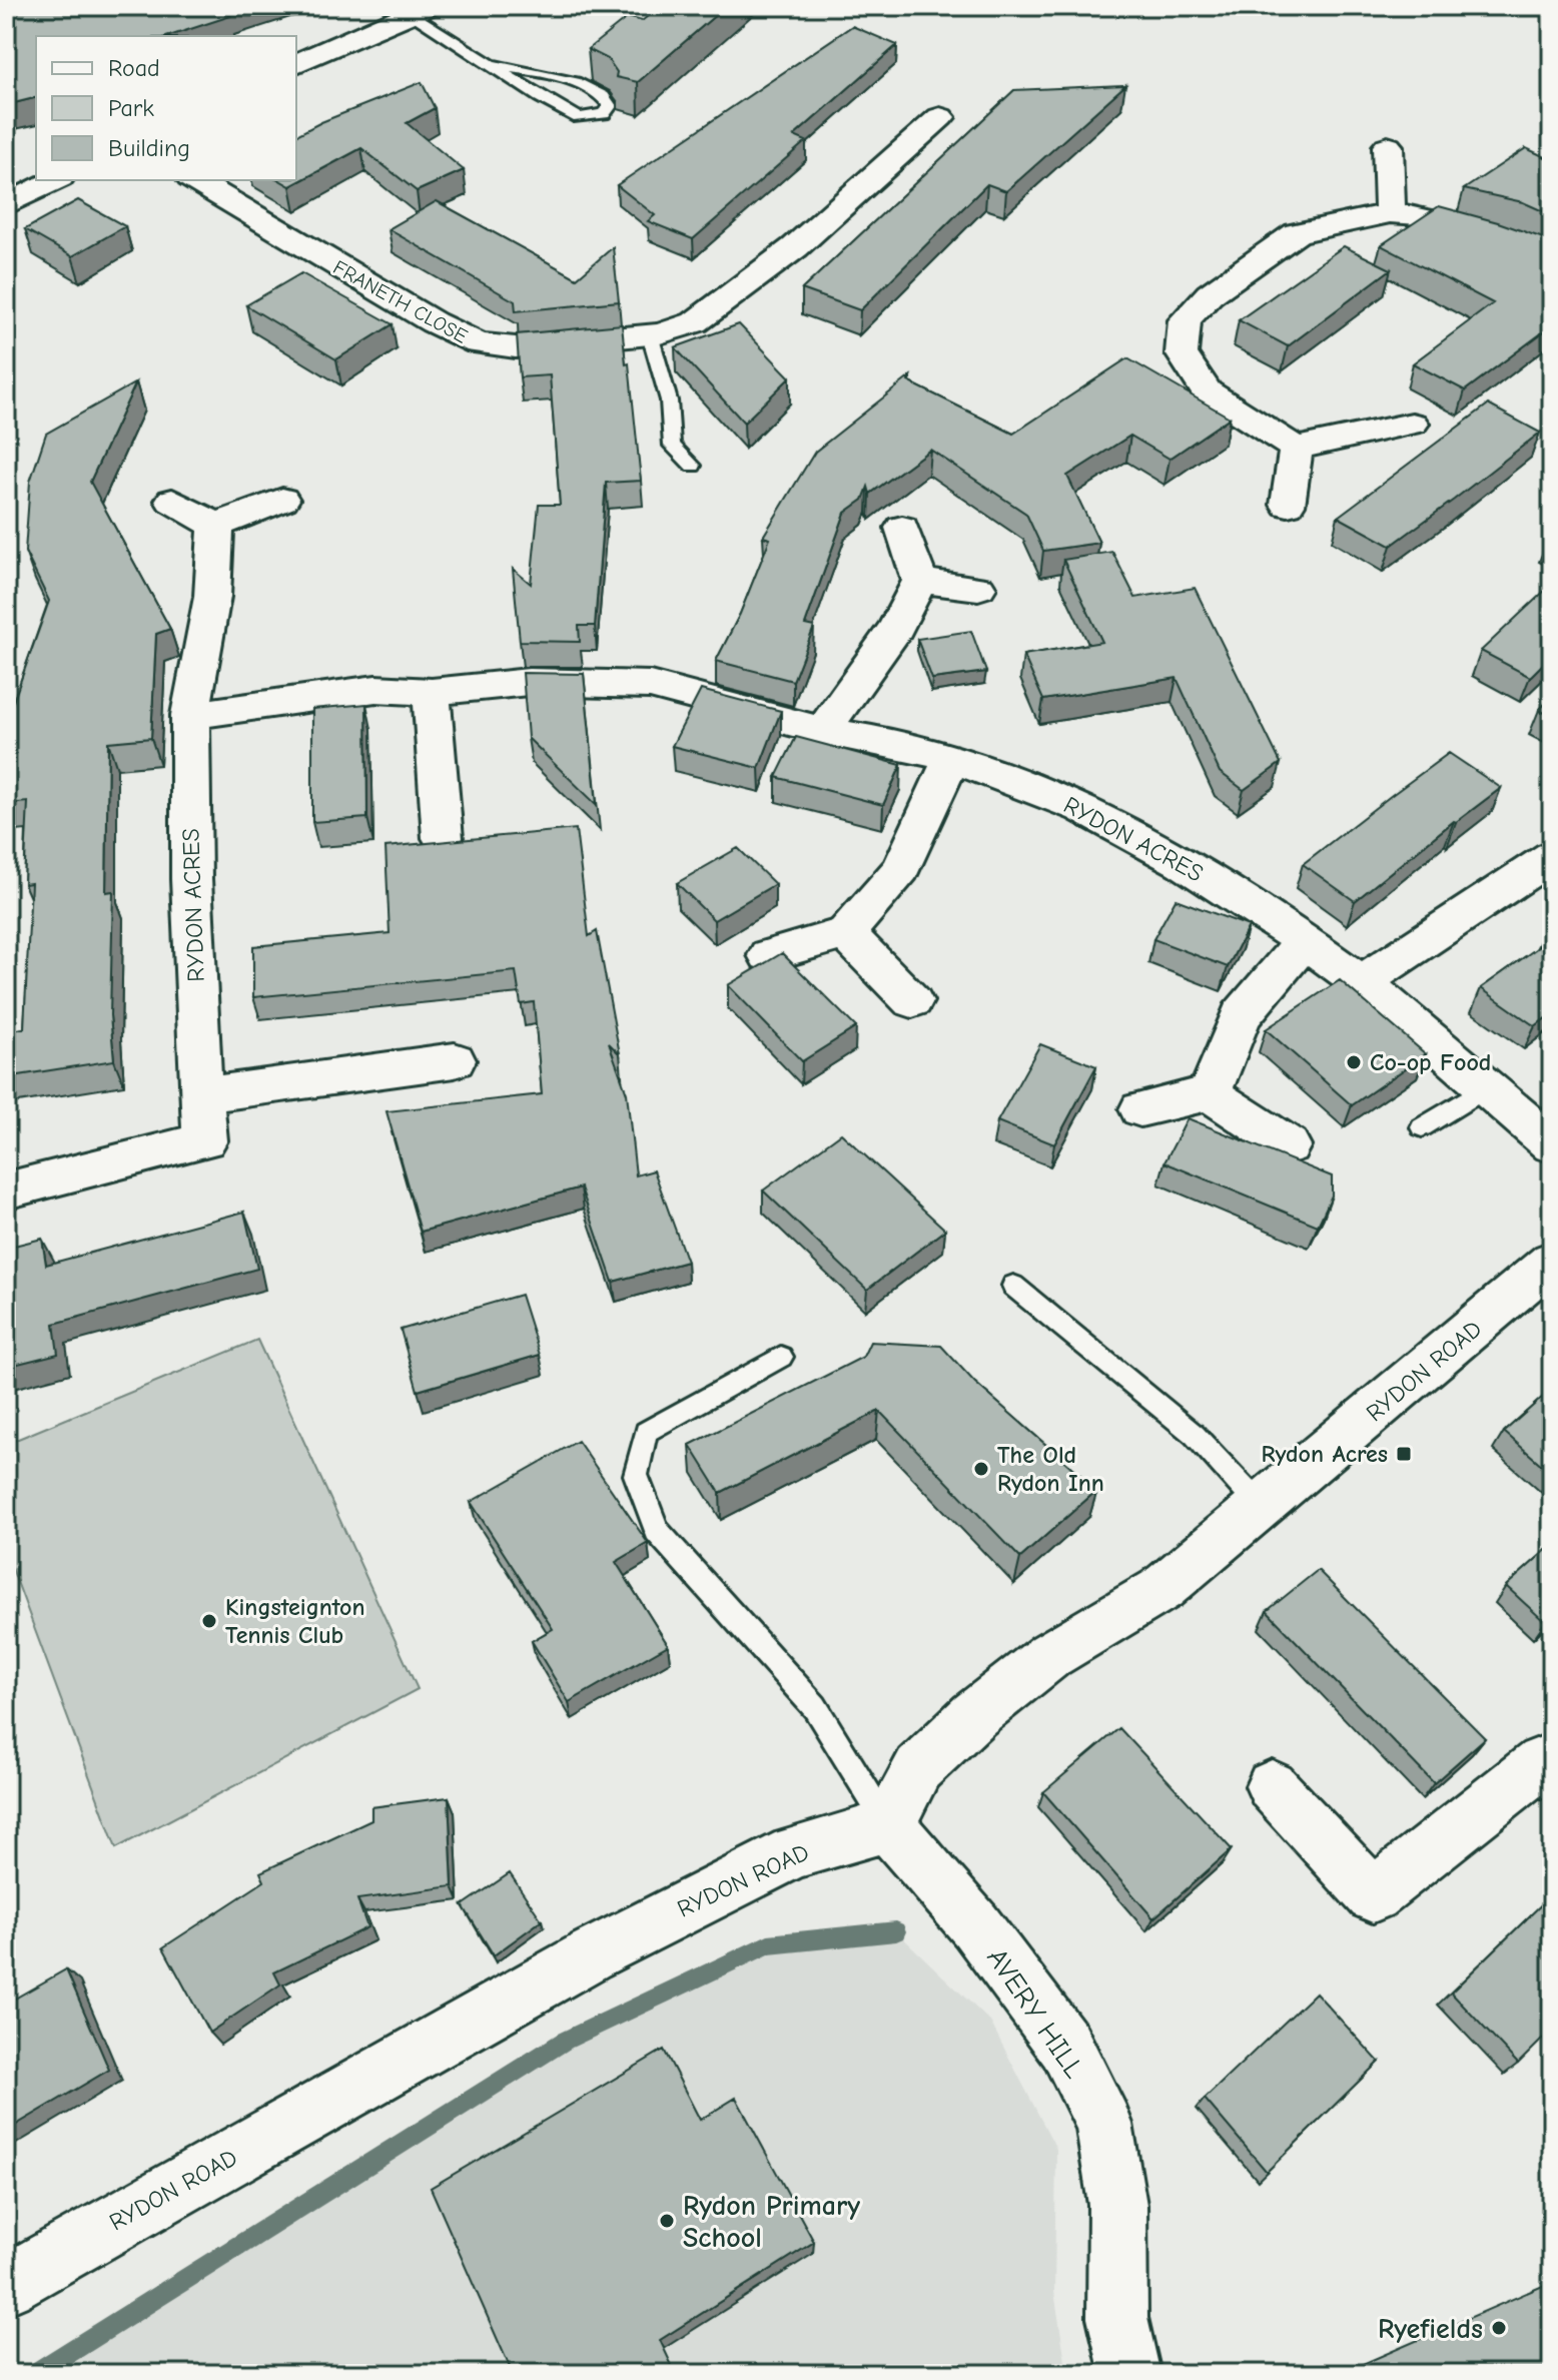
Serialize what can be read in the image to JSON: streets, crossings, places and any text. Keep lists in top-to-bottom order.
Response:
{
  "streets": {
    "street": [
      "FRANETH CLOSE",
      "RYDON ACRES",
      "RYDON ROAD",
      "AVERY HILL"
    ]
  },
  "crossings": [
    ["RYDON ROAD", "AVERY HILL"]
  ],
  "places": {
    "other": [
      "Co-op Food",
      "The Old Rydon Inn",
      "Kingsteignton Tennis Club",
      "Rydon Primary School",
      "Ryefields"
    ],
    "transit": ["Rydon Acres"]
  },
  "legend": ["Road", "Park", "Building"]
}
